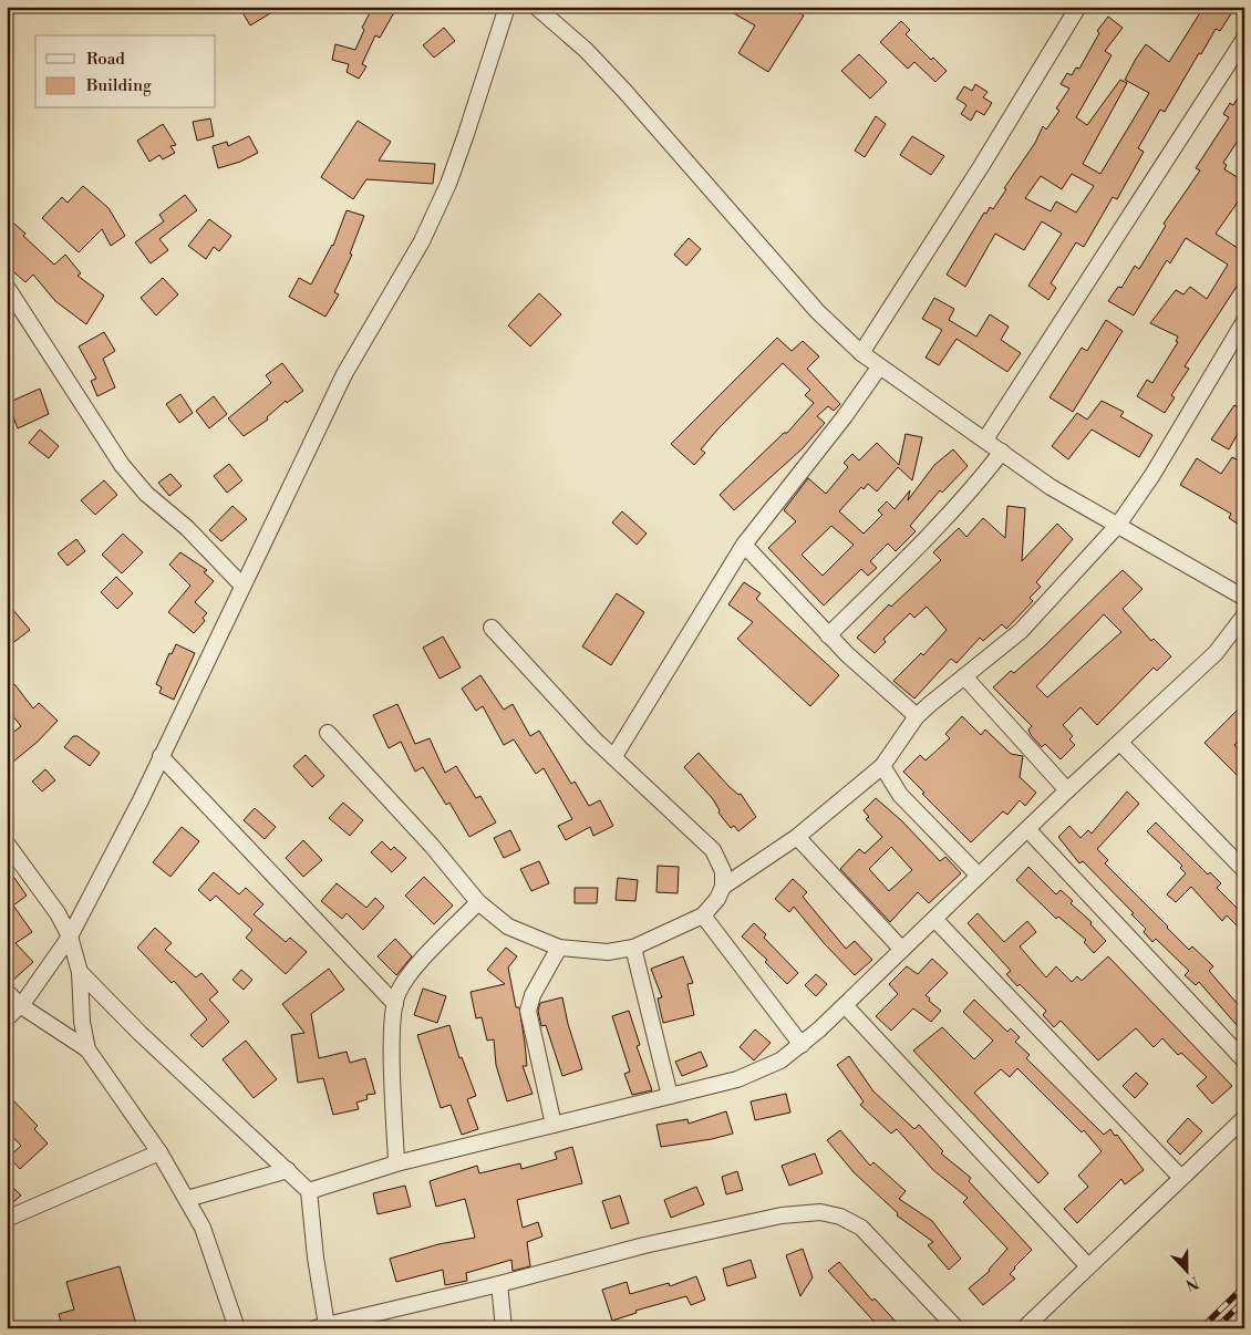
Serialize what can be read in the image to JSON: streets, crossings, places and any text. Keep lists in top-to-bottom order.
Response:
{
  "legend": ["Road", "Building"],
  "north": "bottom"
}
